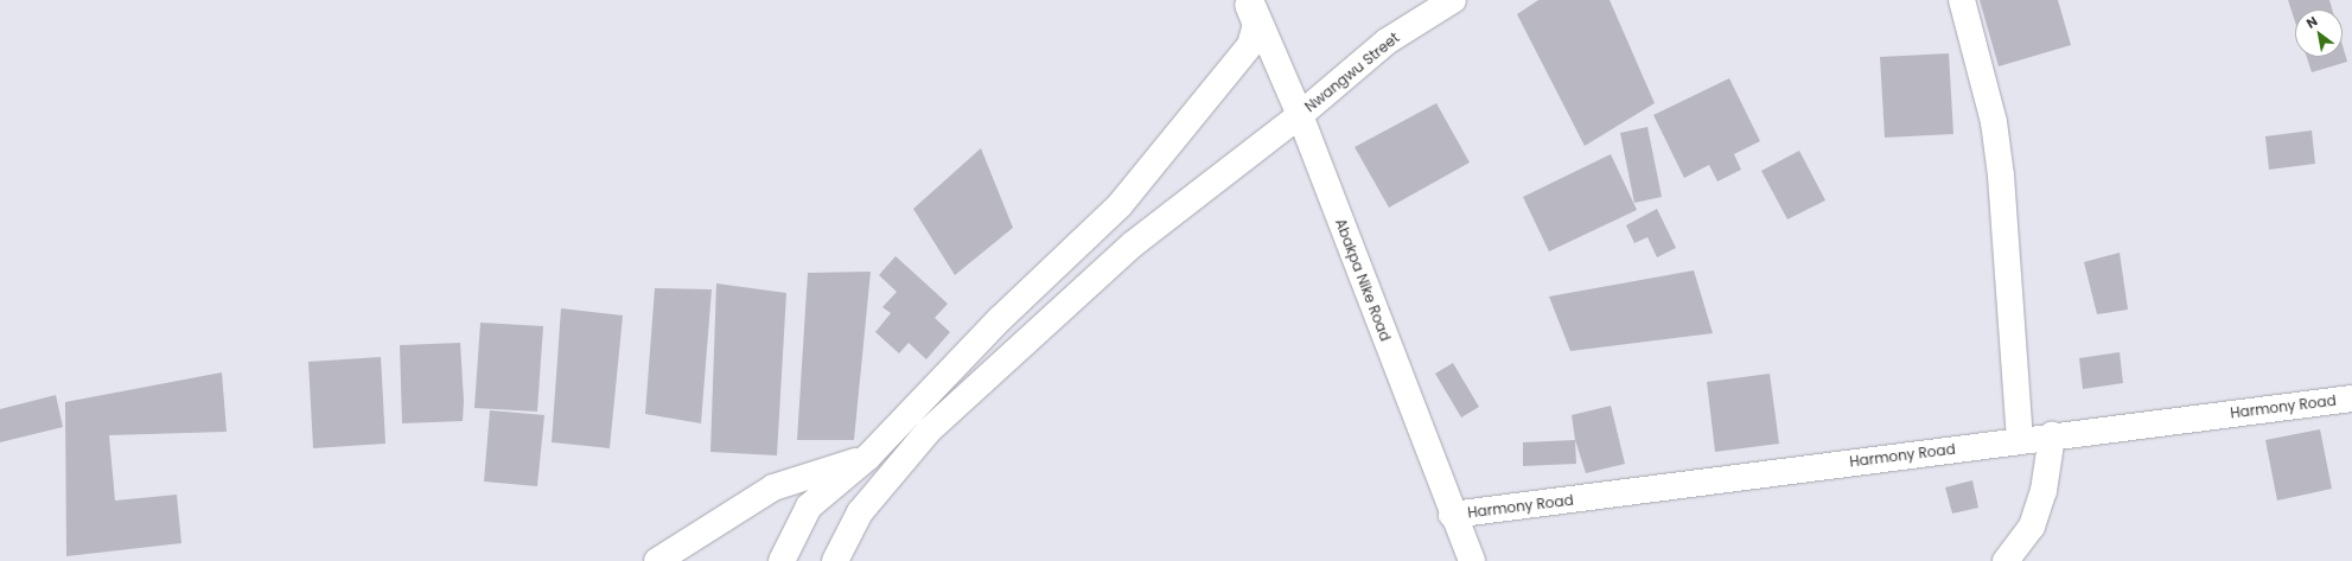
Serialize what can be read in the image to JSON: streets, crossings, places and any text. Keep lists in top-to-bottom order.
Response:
{
  "streets": {
    "street": ["Nwangwu Street", "Abakpa Nike Road", "Harmony Road"]
  },
  "crossings": [
    ["Nwangwu Street", "Abakpa Nike Road"],
    ["Abakpa Nike Road", "Harmony Road"]
  ],
  "north": "top left"
}
